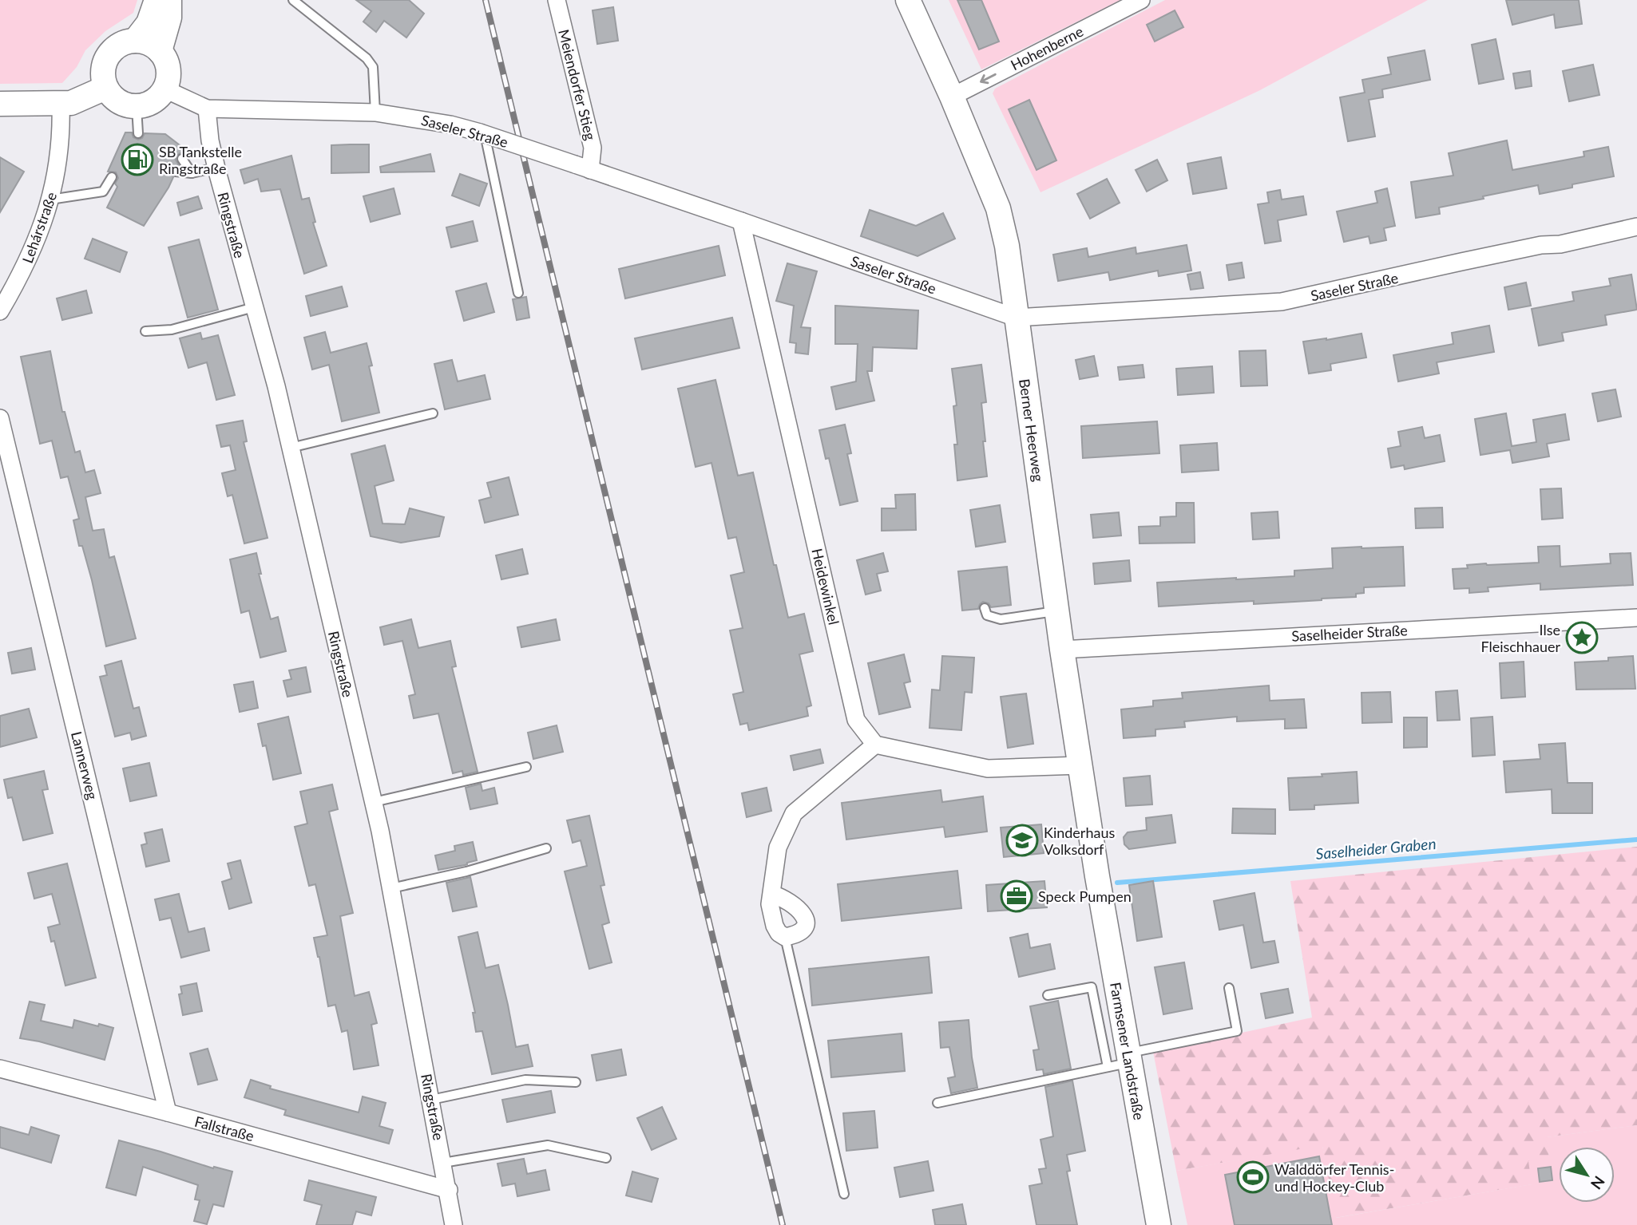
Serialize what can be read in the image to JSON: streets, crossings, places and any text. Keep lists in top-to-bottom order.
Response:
{
  "streets": {
    "main road": ["Berner Heerweg", "Farmsener Landstraße"],
    "street": [
      "Hohenberne",
      "Meiendorfer Stieg",
      "Saseler Straße",
      "Ringstraße",
      "Lehárstraße",
      "Heidewinkel",
      "Saselheider Straße",
      "Lannerweg",
      "Fallstraße"
    ]
  },
  "crossings": [
    ["Hohenberne", "Berner Heerweg"],
    ["Meiendorfer Stieg", "Saseler Straße"],
    ["Saseler Straße", "Ringstraße"],
    ["Saseler Straße", "Berner Heerweg"],
    ["Saseler Straße", "Heidewinkel"],
    ["Ringstraße", "Fallstraße"],
    ["Berner Heerweg", "Saselheider Straße"],
    ["Berner Heerweg", "Farmsener Landstraße"],
    ["Lannerweg", "Fallstraße"]
  ],
  "one_way": ["Hohenberne"],
  "water": ["Saselheider Graben"],
  "places": {
    "fuel station": ["SB Tankstelle Ringstraße"],
    "place": ["Ilse Fleischhauer"],
    "school or university": ["Kinderhaus Volksdorf"],
    "office": ["Speck Pumpen"],
    "sports": ["Walddörfer Tennis- und Hockey-Club"]
  },
  "north": "bottom right"
}
